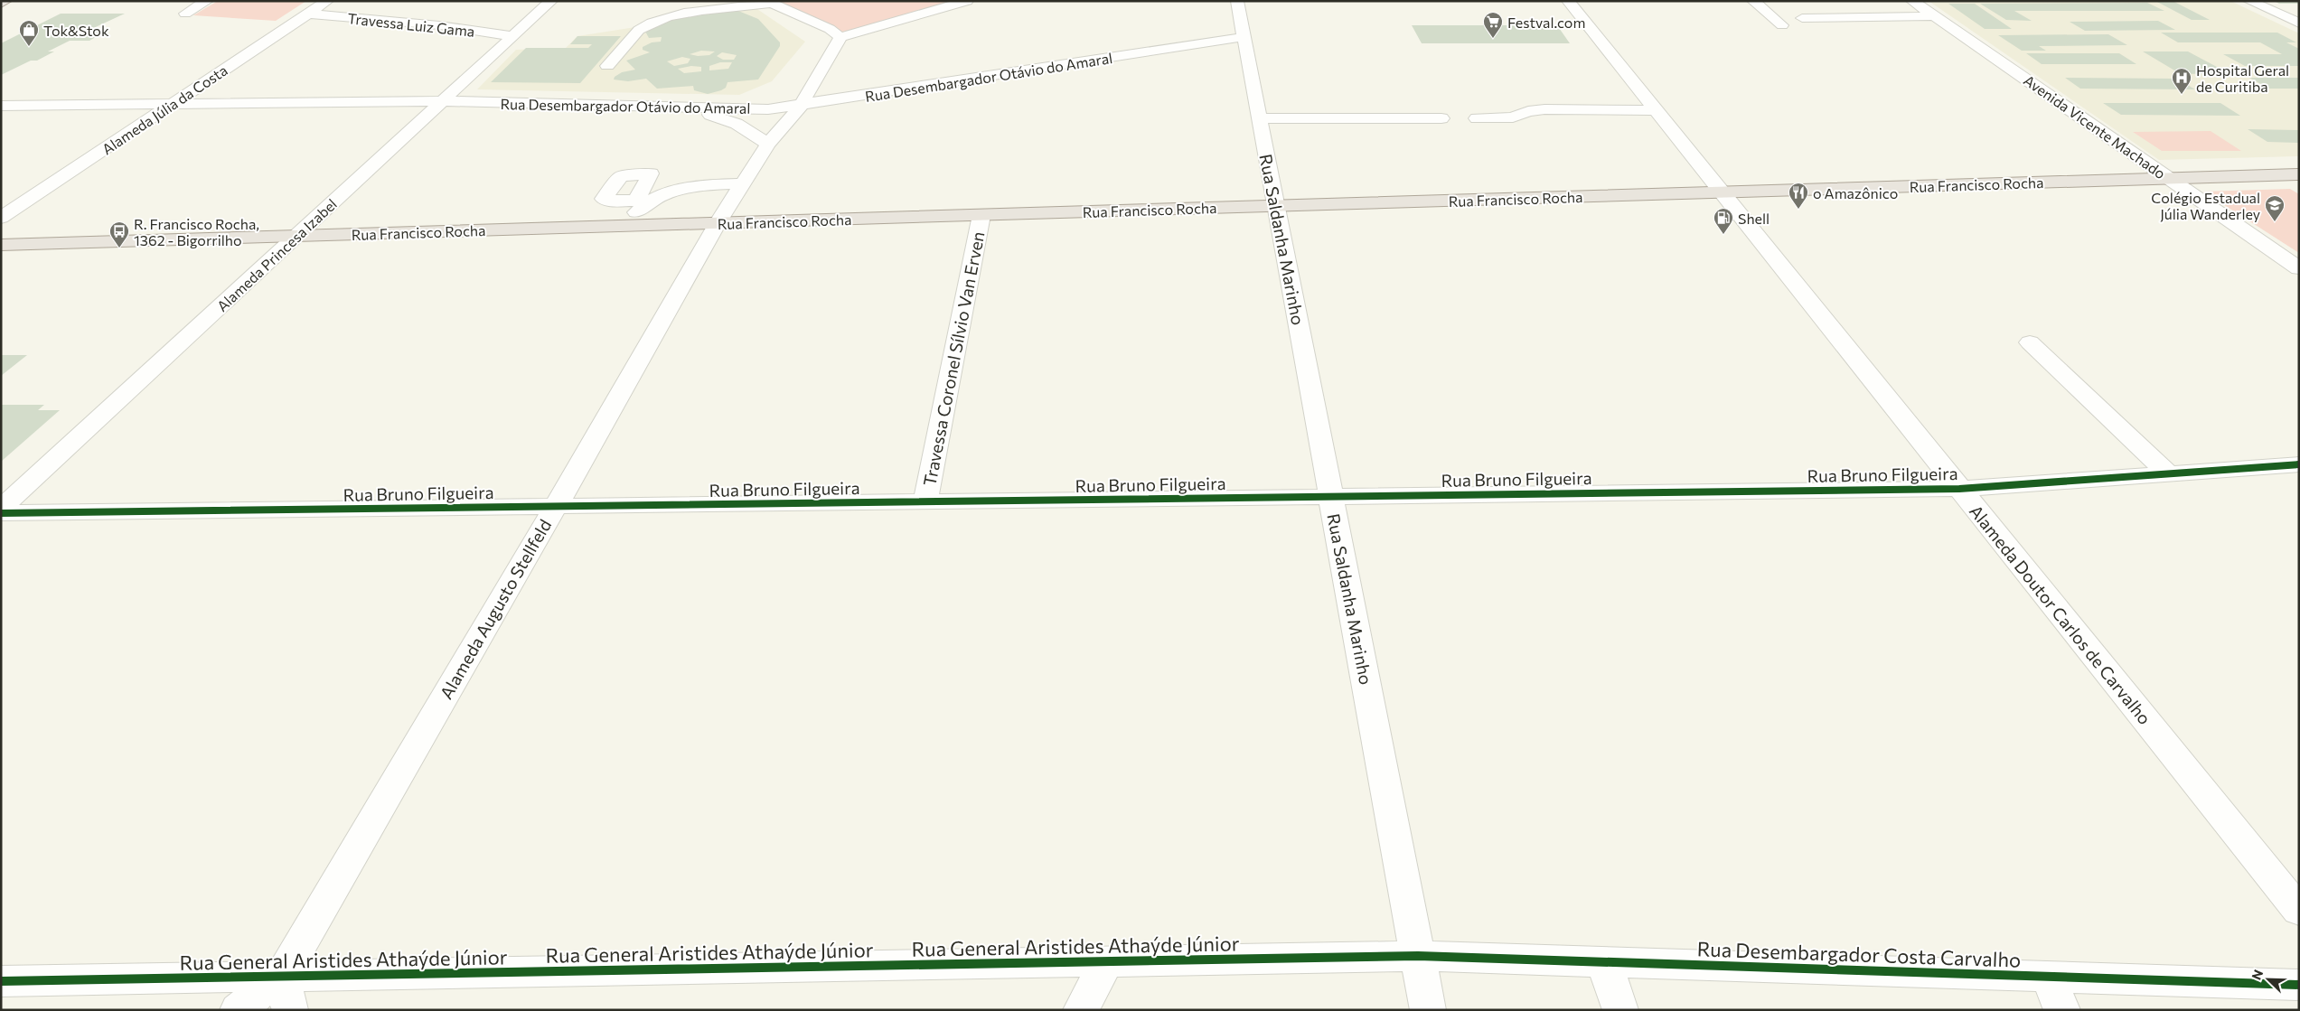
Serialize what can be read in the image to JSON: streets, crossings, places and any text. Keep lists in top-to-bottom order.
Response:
{
  "streets": {
    "main road": ["Rua Francisco Rocha"],
    "street": [
      "Travessa Luiz Gama",
      "Rua Desembargador Otávio do Amaral",
      "Alameda Júlia da Costa",
      "Avenida Vicente Machado",
      "Rua Saldanha Marinho",
      "Alameda Princesa Izabel",
      "Travessa Coronel Sílvio Van Erven",
      "Rua Bruno Filgueira",
      "Alameda Augusto Stellfeld",
      "Alameda Doutor Carlos de Carvalho",
      "Rua General Aristides Athaýde Júnior",
      "Rua Desembargador Costa Carvalho"
    ]
  },
  "crossings": [
    ["Travessa Luiz Gama", "Alameda Júlia da Costa"],
    ["Travessa Luiz Gama", "Alameda Princesa Izabel"],
    ["Rua Desembargador Otávio do Amaral", "Alameda Júlia da Costa"],
    ["Rua Desembargador Otávio do Amaral", "Rua Saldanha Marinho"],
    ["Rua Desembargador Otávio do Amaral", "Alameda Princesa Izabel"],
    ["Rua Desembargador Otávio do Amaral", "Alameda Augusto Stellfeld"],
    ["Avenida Vicente Machado", "Rua Francisco Rocha"],
    ["Rua Francisco Rocha", "Rua Saldanha Marinho"],
    ["Rua Francisco Rocha", "Alameda Princesa Izabel"],
    ["Rua Francisco Rocha", "Travessa Coronel Sílvio Van Erven"],
    ["Rua Francisco Rocha", "Alameda Augusto Stellfeld"],
    ["Rua Francisco Rocha", "Alameda Doutor Carlos de Carvalho"],
    ["Rua Saldanha Marinho", "Rua Bruno Filgueira"],
    ["Rua Saldanha Marinho", "Rua General Aristides Athaýde Júnior"],
    ["Rua Saldanha Marinho", "Rua Desembargador Costa Carvalho"],
    ["Travessa Coronel Sílvio Van Erven", "Rua Bruno Filgueira"],
    ["Rua Bruno Filgueira", "Alameda Augusto Stellfeld"],
    ["Rua Bruno Filgueira", "Alameda Doutor Carlos de Carvalho"],
    ["Alameda Augusto Stellfeld", "Rua General Aristides Athaýde Júnior"],
    ["Rua General Aristides Athaýde Júnior", "Rua Desembargador Costa Carvalho"]
  ],
  "places": {
    "supermarket": ["Festval.com"],
    "shop": ["Tok&Stok"],
    "hospital": ["Hospital Geral de Curitiba"],
    "restaurant": ["o Amazônico"],
    "school or university": ["Colégio Estadual Júlia Wanderley"],
    "fuel station": ["Shell"],
    "bus stop": ["R. Francisco Rocha, 1362 - Bigorrilho"]
  },
  "north": "top left"
}
